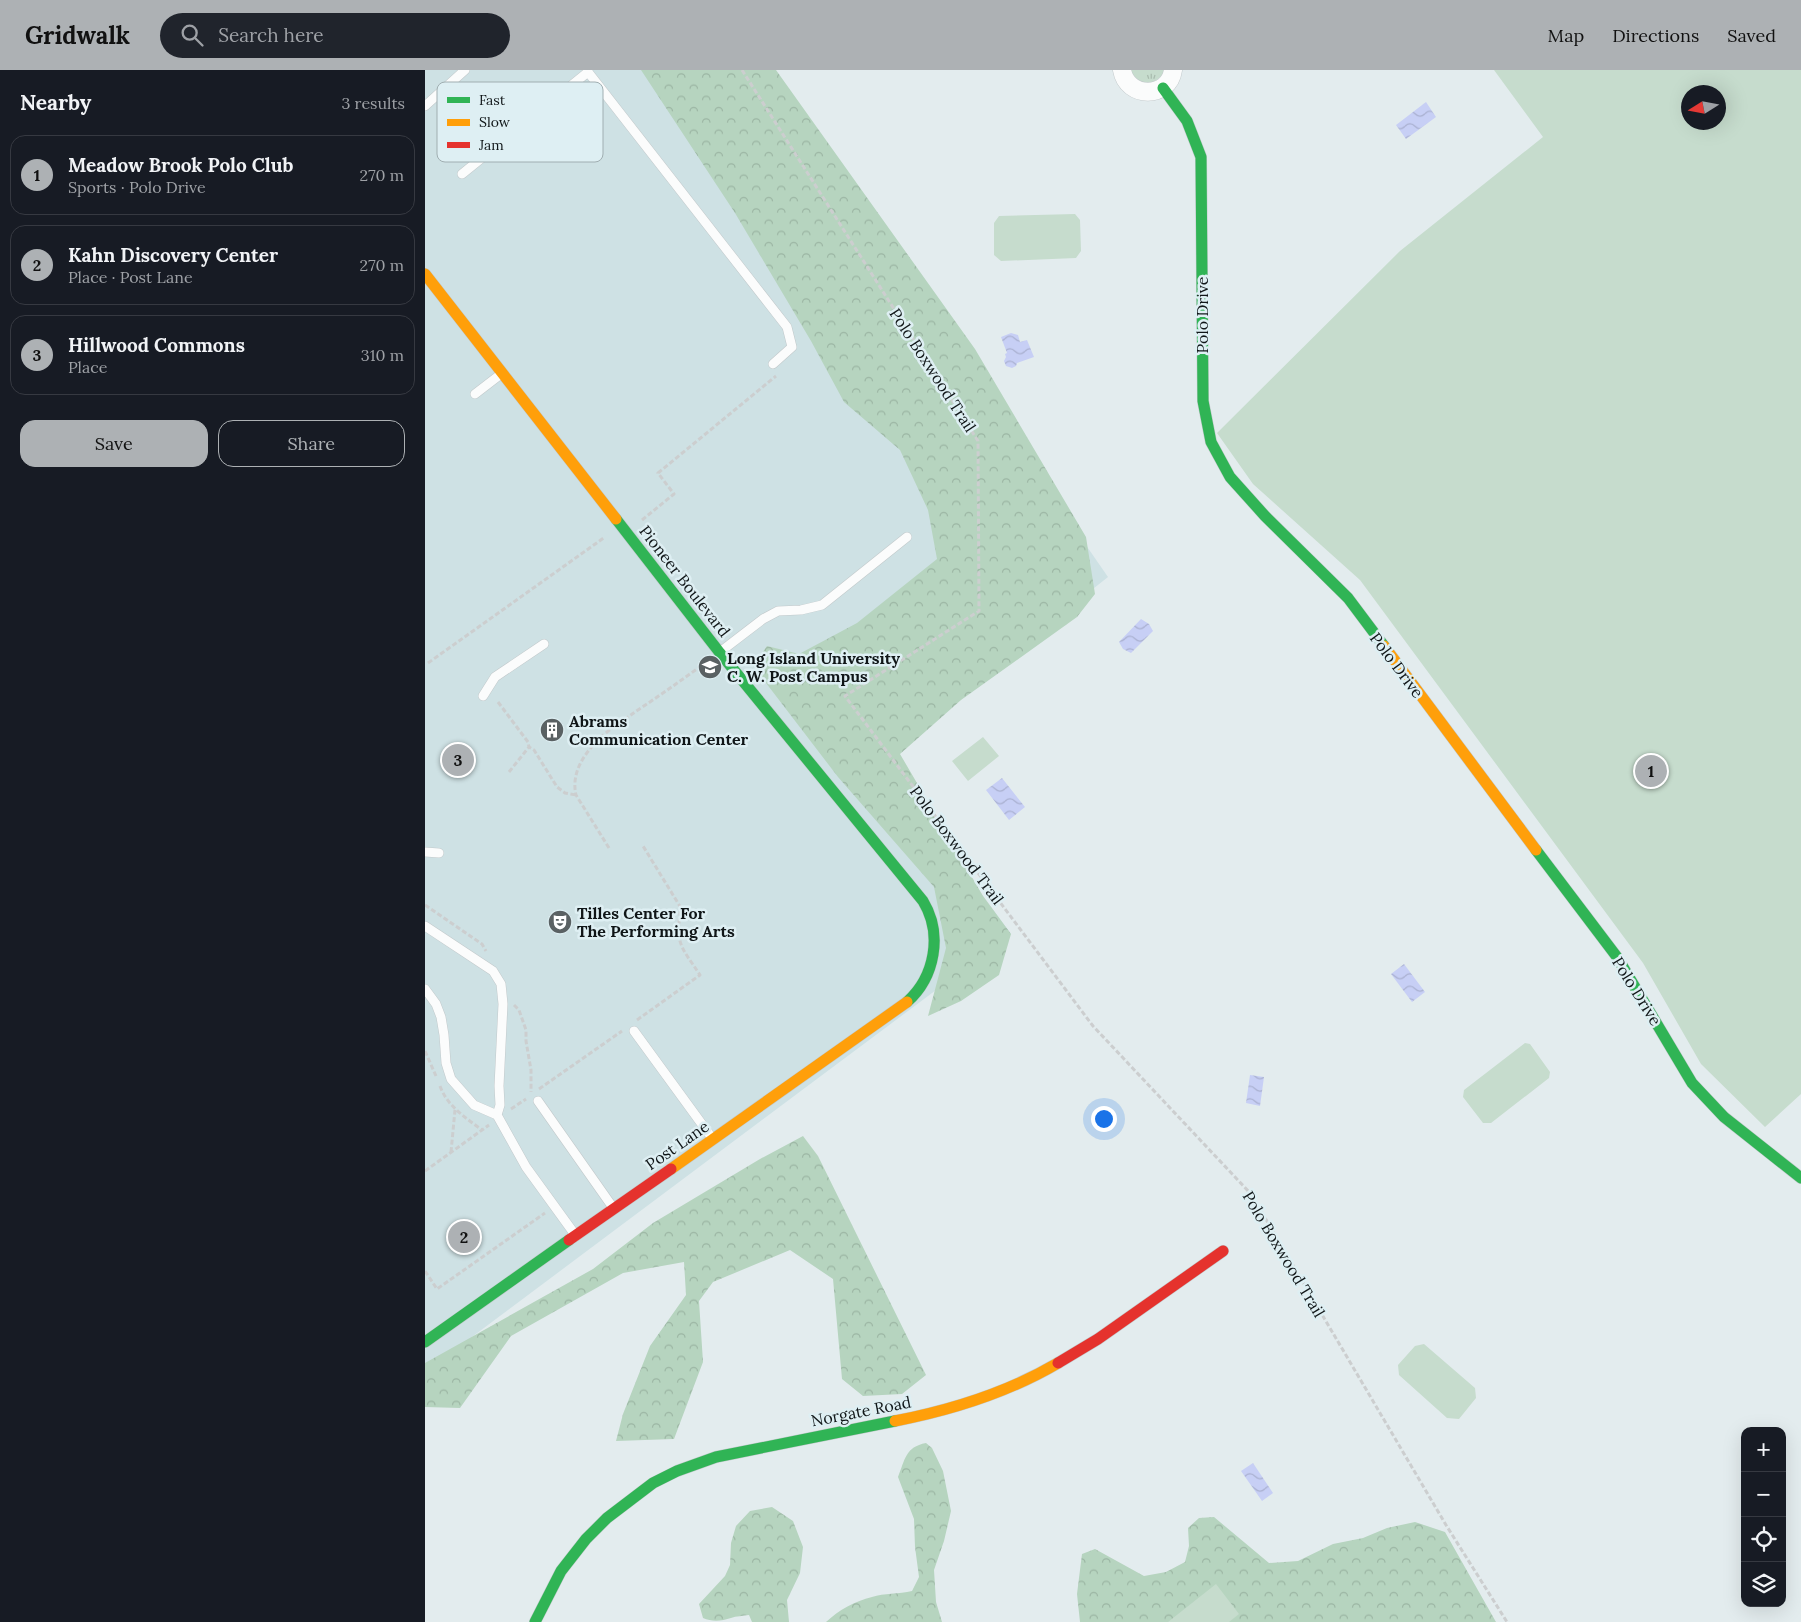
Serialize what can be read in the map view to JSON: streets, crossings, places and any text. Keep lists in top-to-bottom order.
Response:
{
  "streets": {
    "street": [
      "Polo Drive",
      "Pioneer Boulevard",
      "Post Lane",
      "Norgate Road"
    ],
    "path": ["Polo Boxwood Trail"]
  },
  "crossings": [
    ["Pioneer Boulevard", "Post Lane"]
  ],
  "places": {
    "school or university": ["Long Island University C. W. Post Campus"],
    "building": ["Abrams Communication Center"],
    "theatre": ["Tilles Center For The Performing Arts"]
  },
  "legend": ["Fast", "Slow", "Jam"],
  "north": "left",
  "page": {
    "header": "Gridwalk",
    "search": "Search here",
    "nav": ["Map", "Directions", "Saved"],
    "heading": ["Nearby", "3 results"],
    "list": [
      {
        "mark": "1",
        "name": "Meadow Brook Polo Club",
        "note": "Sports · Polo Drive",
        "value": "270 m"
      },
      {
        "mark": "2",
        "name": "Kahn Discovery Center",
        "note": "Place · Post Lane",
        "value": "270 m"
      },
      {
        "mark": "3",
        "name": "Hillwood Commons",
        "note": "Place",
        "value": "310 m"
      }
    ],
    "buttons": ["Save", "Share"],
    "pins": ["3", "1", "2"],
    "map_buttons": ["+", "−"]
  }
}
